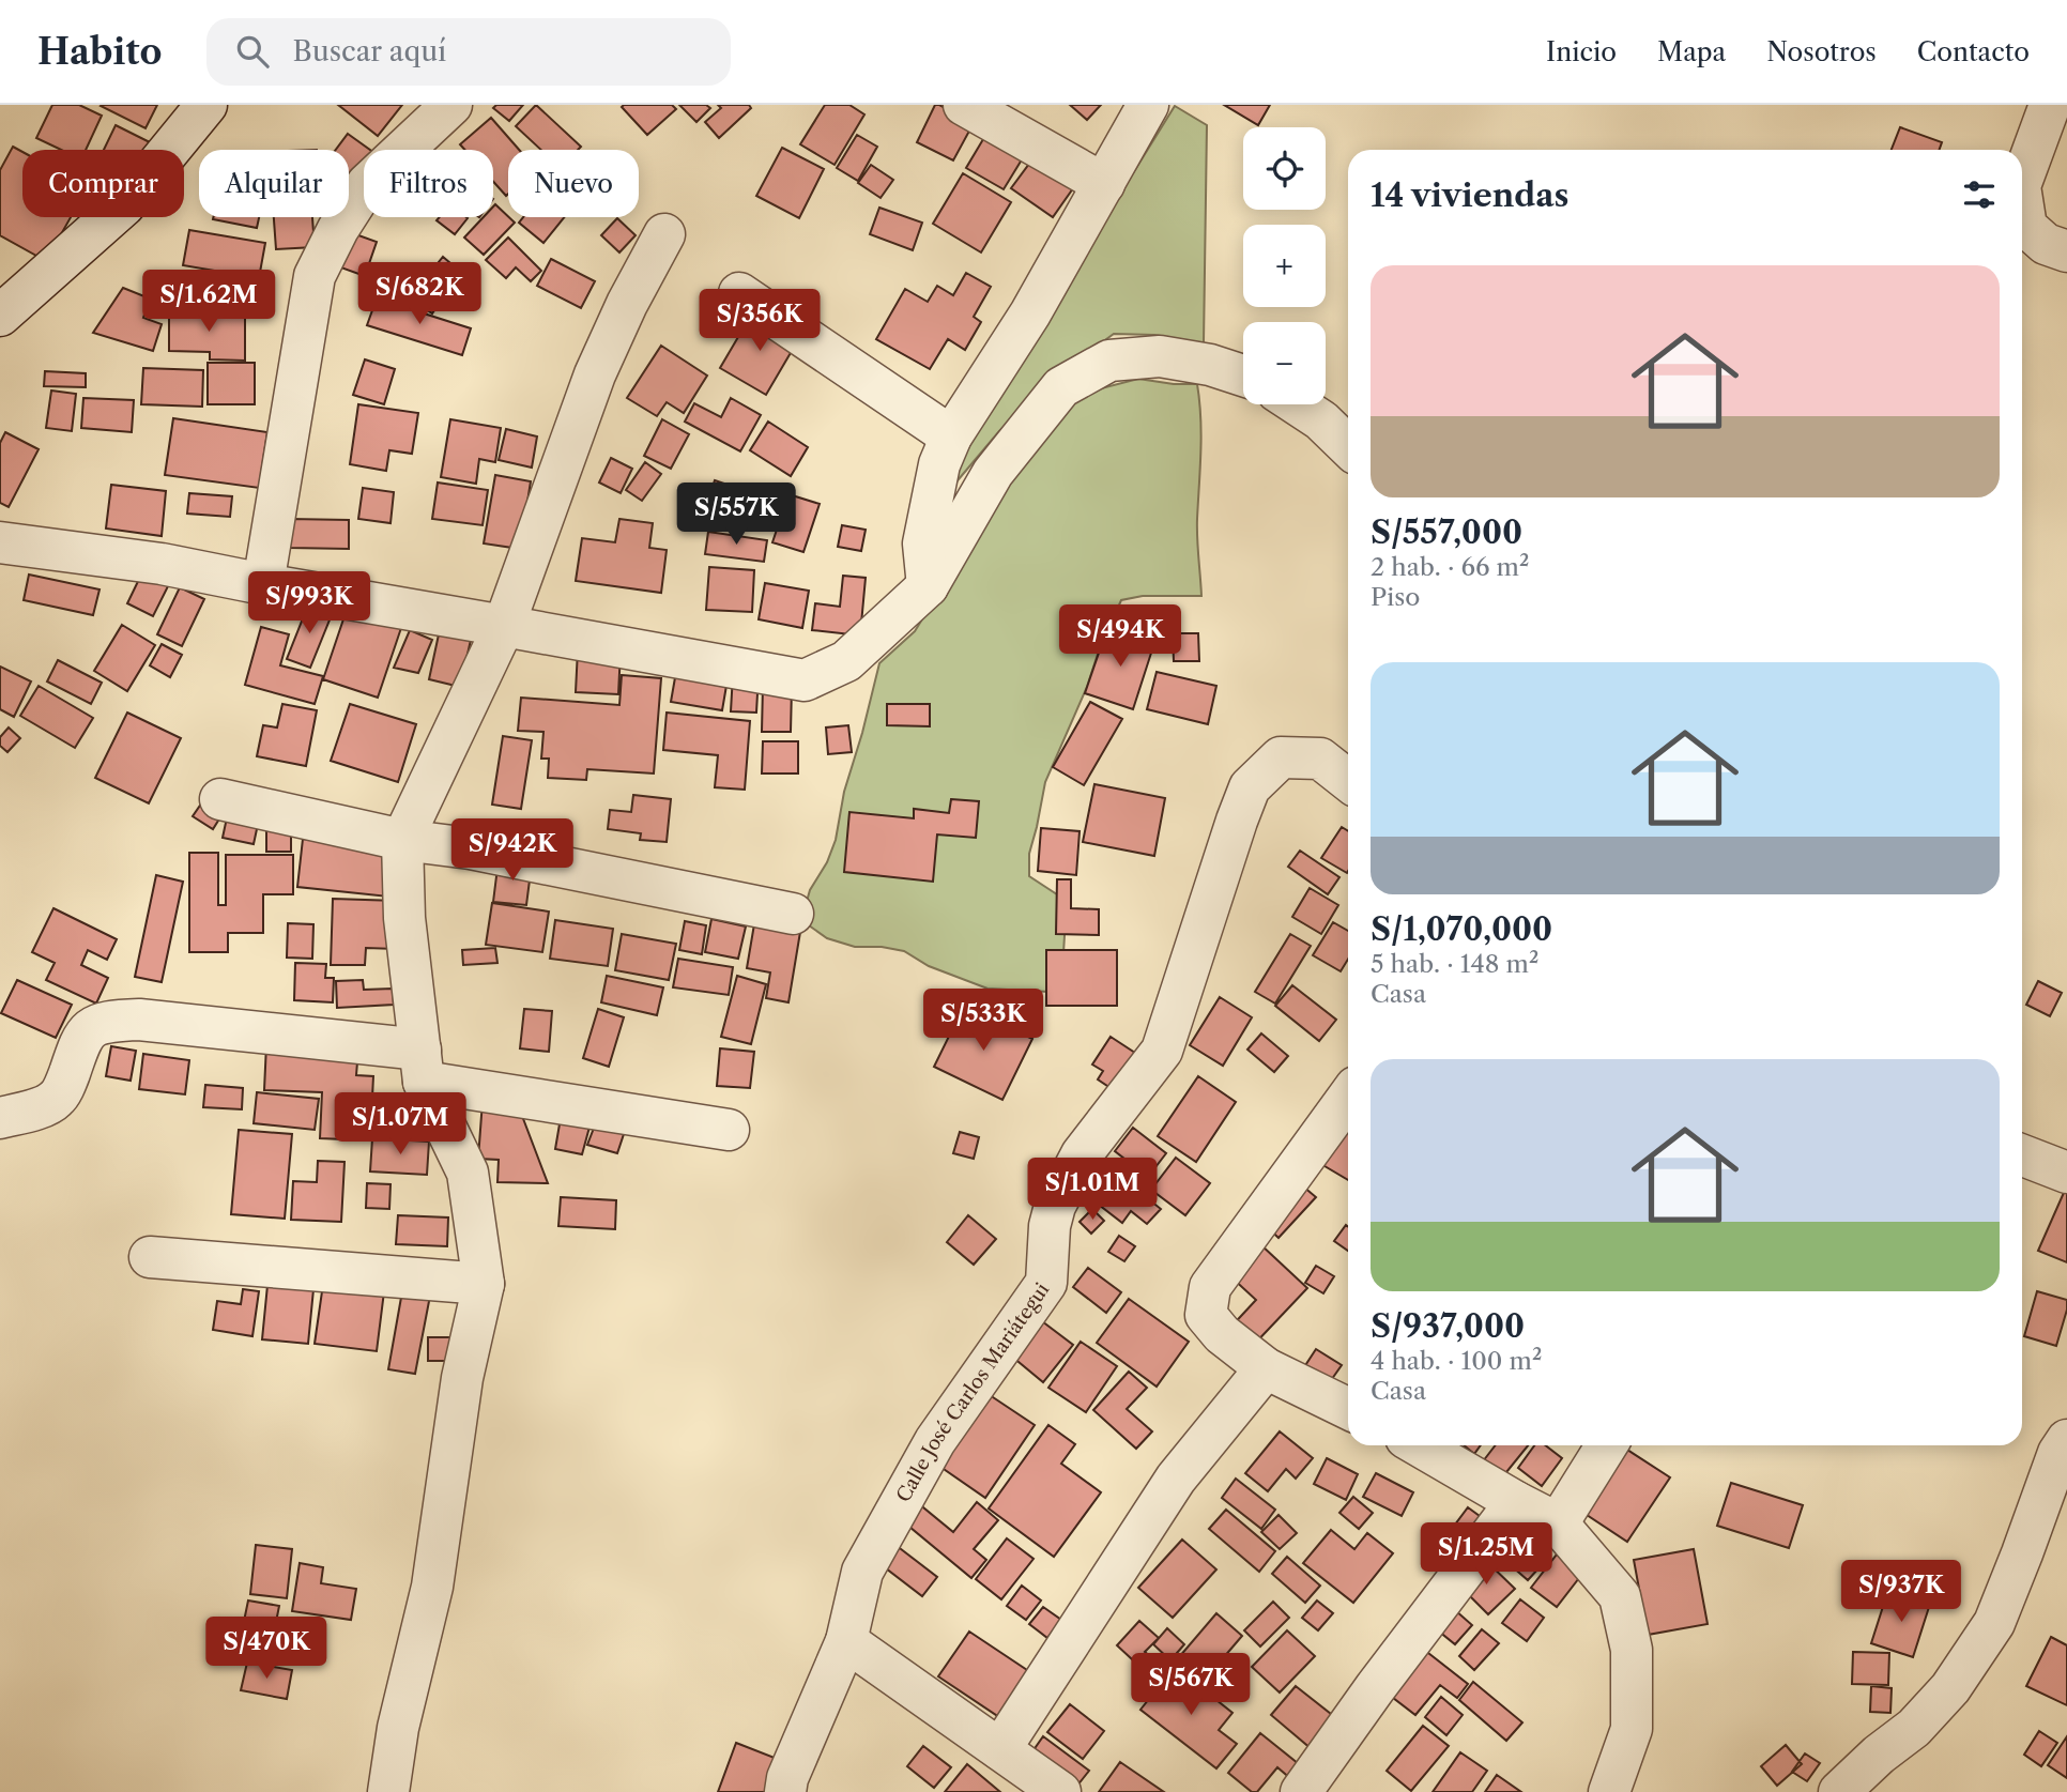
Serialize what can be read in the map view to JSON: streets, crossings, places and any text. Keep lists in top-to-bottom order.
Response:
{
  "streets": {
    "street": ["Calle José Carlos Mariátegui"]
  },
  "page": {
    "header": "Habito",
    "search": "Buscar aquí",
    "nav": [
      "Inicio",
      "Mapa",
      "Nosotros",
      "Contacto"
    ],
    "map_buttons": ["+", "−"],
    "chip": [
      "Comprar",
      "Alquilar",
      "Filtros",
      "Nuevo"
    ],
    "heading": "14 viviendas",
    "list": [
      {
        "name": "S/557,000",
        "note": "2 hab. · 66 m² · Piso"
      },
      {
        "name": "S/1,070,000",
        "note": "5 hab. · 148 m² · Casa"
      },
      {
        "name": "S/937,000",
        "note": "4 hab. · 100 m² · Casa"
      }
    ],
    "price": [
      "S/682K",
      "S/1.62M",
      "S/356K",
      "S/557K",
      "S/993K",
      "S/494K",
      "S/942K",
      "S/533K",
      "S/1.07M",
      "S/1.01M",
      "S/1.25M",
      "S/937K",
      "S/470K",
      "S/567K"
    ]
  }
}
